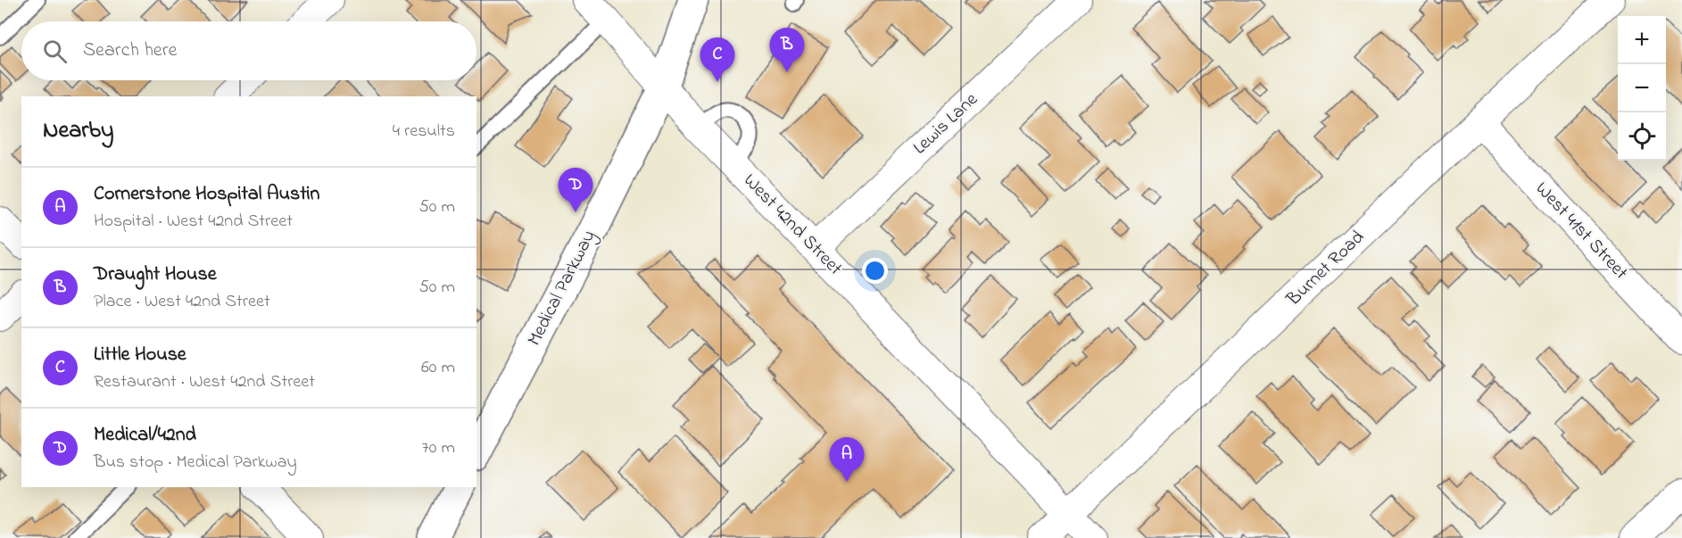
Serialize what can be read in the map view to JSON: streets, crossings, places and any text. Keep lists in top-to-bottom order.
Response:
{
  "streets": {
    "street": [
      "Lewis Lane",
      "West 42nd Street",
      "West 41st Street",
      "Burnet Road",
      "Medical Parkway"
    ]
  },
  "crossings": [
    ["Lewis Lane", "West 42nd Street"],
    ["West 42nd Street", "Burnet Road"],
    ["West 42nd Street", "Medical Parkway"],
    ["West 41st Street", "Burnet Road"]
  ],
  "page": {
    "map_buttons": ["+", "−"],
    "search": "Search here",
    "pins": [
      "B",
      "C",
      "D",
      "A"
    ],
    "heading": ["Nearby", "4 results"],
    "list": [
      {
        "mark": "A",
        "name": "Cornerstone Hospital Austin",
        "note": "Hospital · West 42nd Street",
        "value": "50 m"
      },
      {
        "mark": "B",
        "name": "Draught House",
        "note": "Place · West 42nd Street",
        "value": "50 m"
      },
      {
        "mark": "C",
        "name": "Little House",
        "note": "Restaurant · West 42nd Street",
        "value": "60 m"
      },
      {
        "mark": "D",
        "name": "Medical/42nd",
        "note": "Bus stop · Medical Parkway",
        "value": "70 m"
      }
    ]
  }
}
